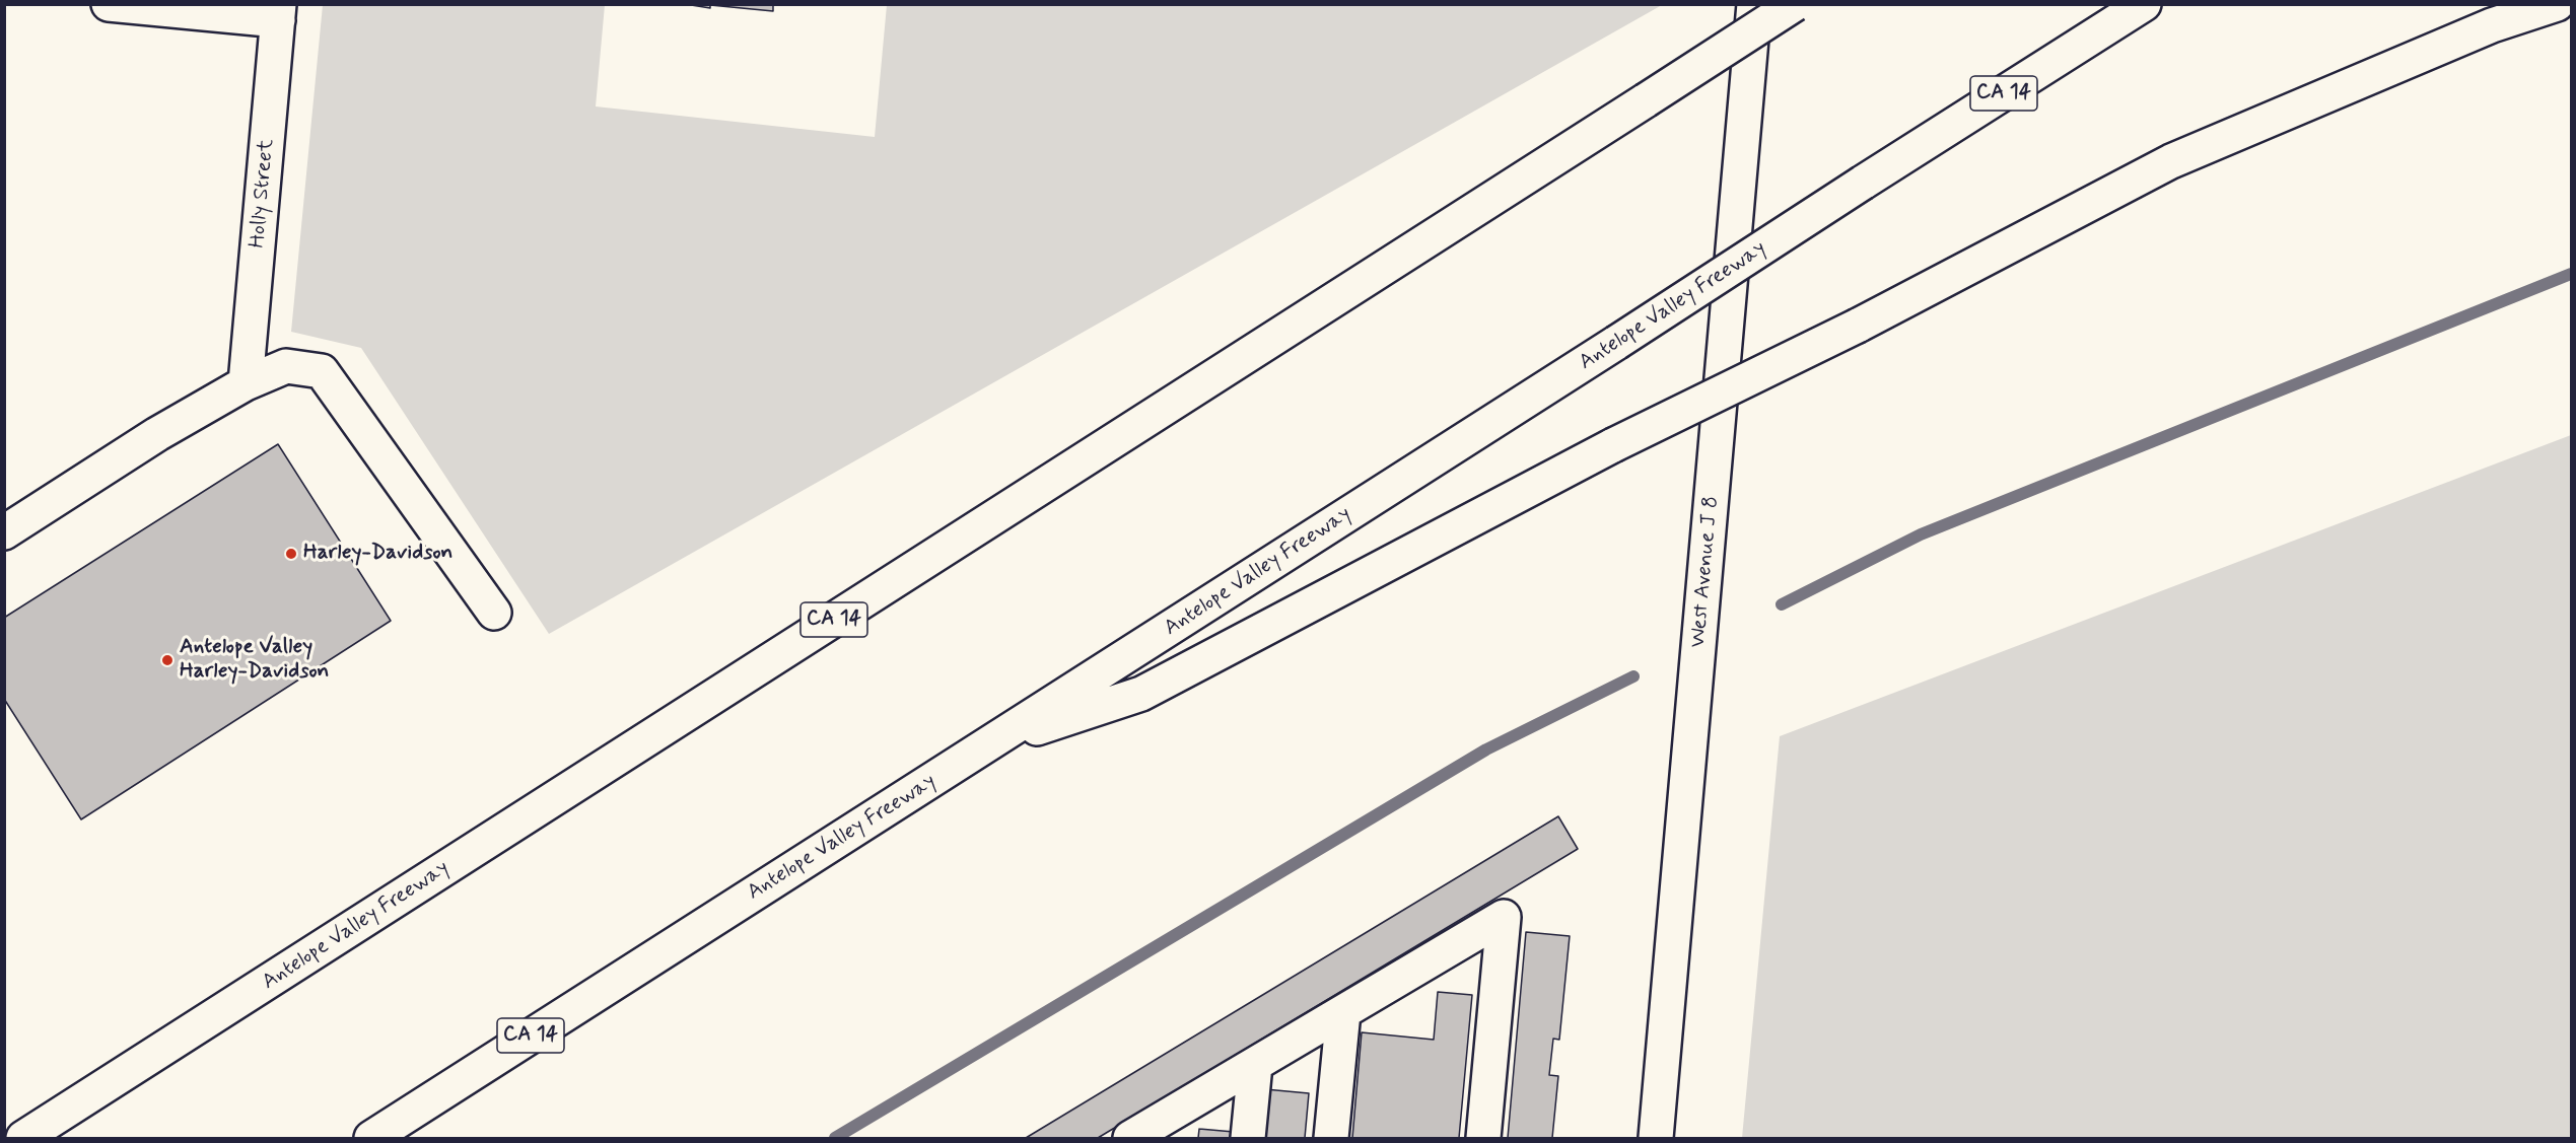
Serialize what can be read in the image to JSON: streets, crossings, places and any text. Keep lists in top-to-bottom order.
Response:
{
  "streets": {
    "main road": [
      "CA 14",
      "Holly Street",
      "Antelope Valley Freeway",
      "West Avenue J 8"
    ]
  },
  "places": ["Harley-Davidson", "Antelope Valley Harley-Davidson"]
}
